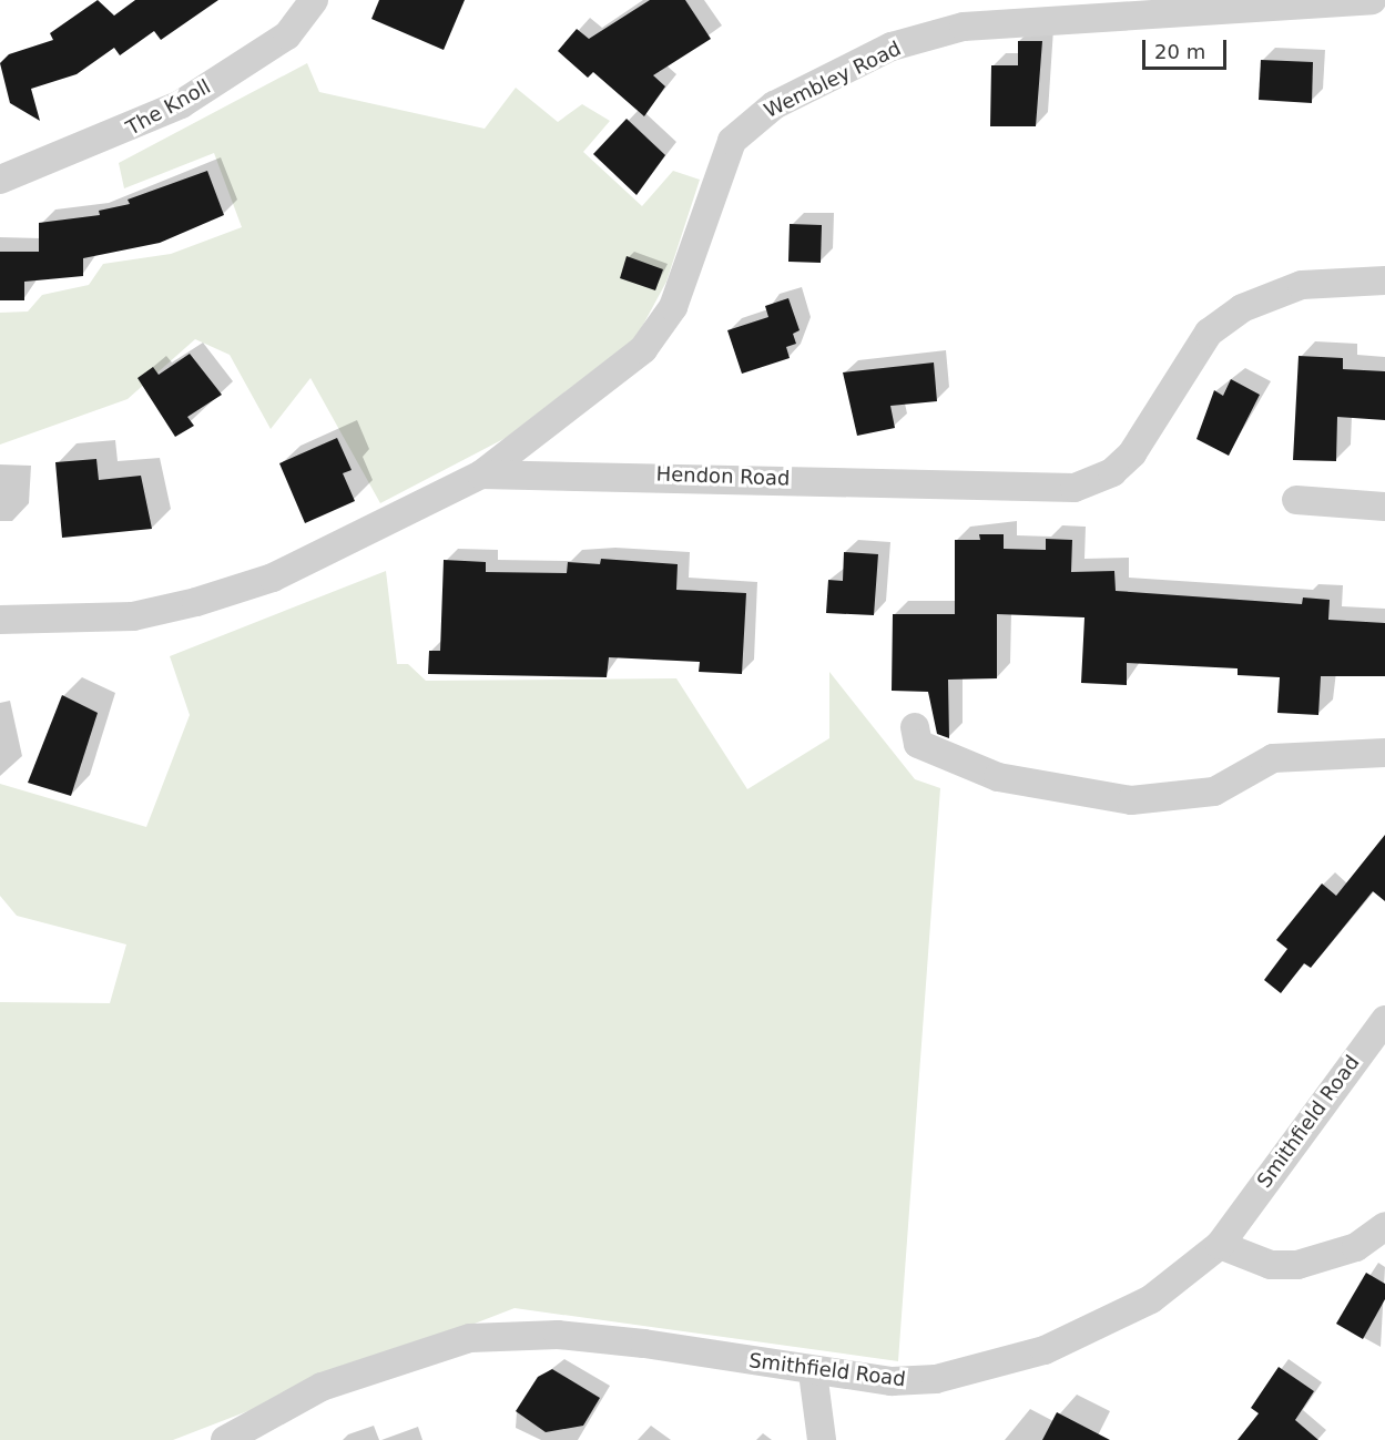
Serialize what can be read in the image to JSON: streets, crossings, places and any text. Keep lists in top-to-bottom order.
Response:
{
  "streets": {
    "street": [
      "Wembley Road",
      "The Knoll",
      "Hendon Road",
      "Smithfield Road"
    ]
  },
  "crossings": [
    ["Wembley Road", "Hendon Road"]
  ],
  "scale_bar": "20 m"
}
